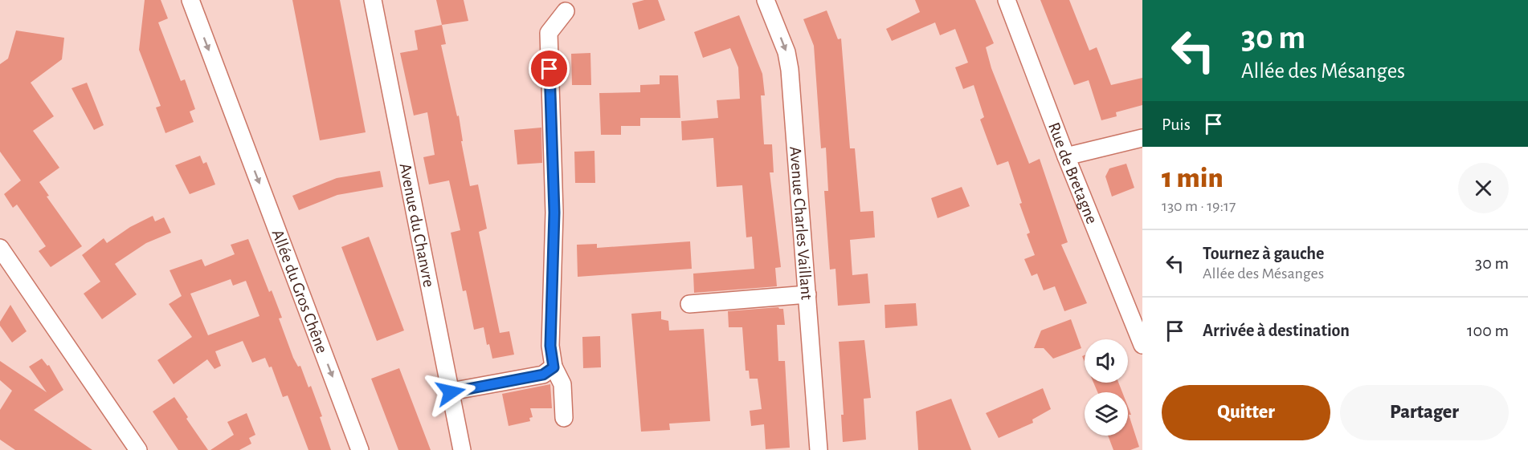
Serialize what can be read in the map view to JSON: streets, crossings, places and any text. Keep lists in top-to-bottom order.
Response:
{
  "streets": {
    "street": [
      "Rue de Bretagne",
      "Avenue Charles Vaillant",
      "Avenue du Chanvre",
      "Allée du Gros Chêne"
    ]
  },
  "one_way": ["Avenue Charles Vaillant", "Allée du Gros Chêne"],
  "page": {
    "turn": ["30 m", "Allée des Mésanges"],
    "then": "Puis",
    "heading": ["1 min", "130 m · 19:17"],
    "list": [
      {
        "name": "Tournez à gauche",
        "note": "Allée des Mésanges",
        "value": "30 m"
      },
      {
        "name": "Arrivée à destination",
        "value": "100 m"
      }
    ],
    "buttons": ["Quitter", "Partager"]
  }
}
